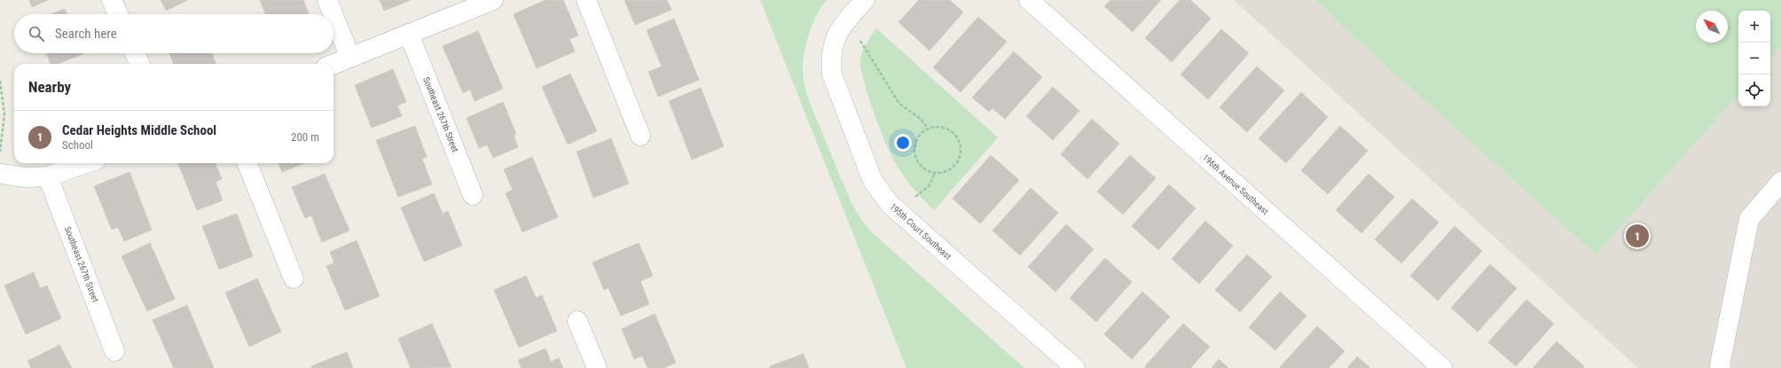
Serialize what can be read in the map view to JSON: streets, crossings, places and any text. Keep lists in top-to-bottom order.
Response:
{
  "streets": {
    "street": ["Southeast 267th Street", "196th Avenue Southeast", "195th Court Southeast"]
  },
  "north": "top left",
  "page": {
    "map_buttons": ["+", "−"],
    "search": "Search here",
    "heading": "Nearby",
    "list": [
      {
        "mark": "1",
        "name": "Cedar Heights Middle School",
        "note": "School",
        "value": "200 m"
      }
    ],
    "pins": "1"
  }
}
